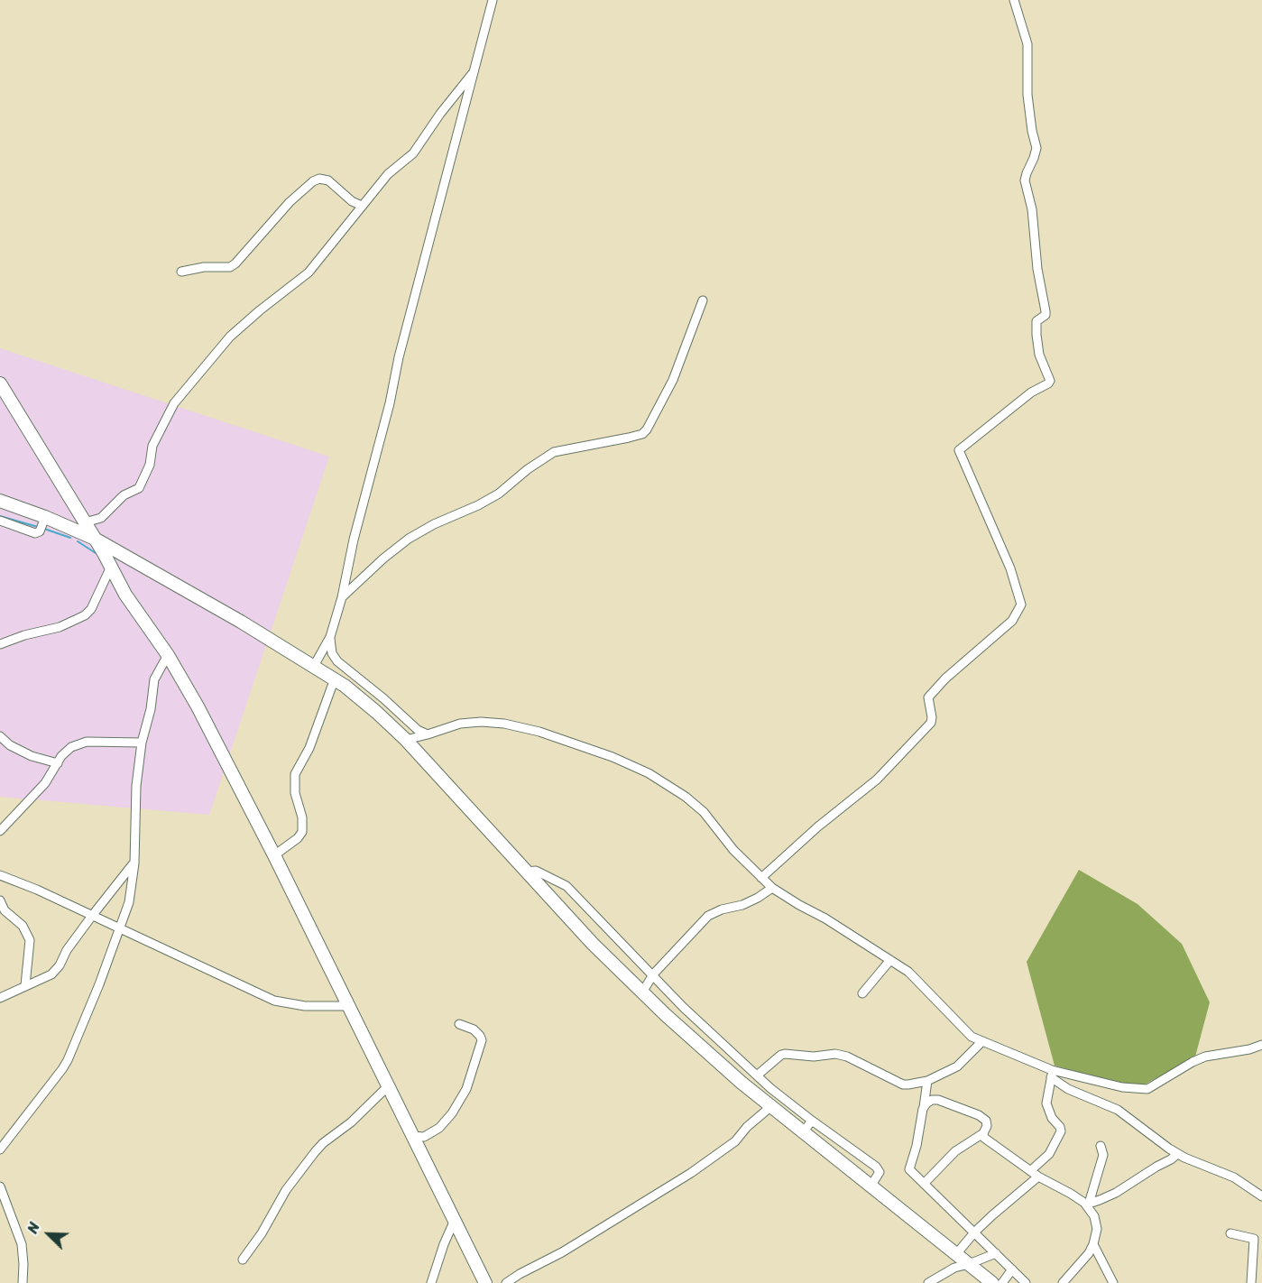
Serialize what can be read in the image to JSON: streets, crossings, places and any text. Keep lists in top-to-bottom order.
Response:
{
  "north": "top left"
}
